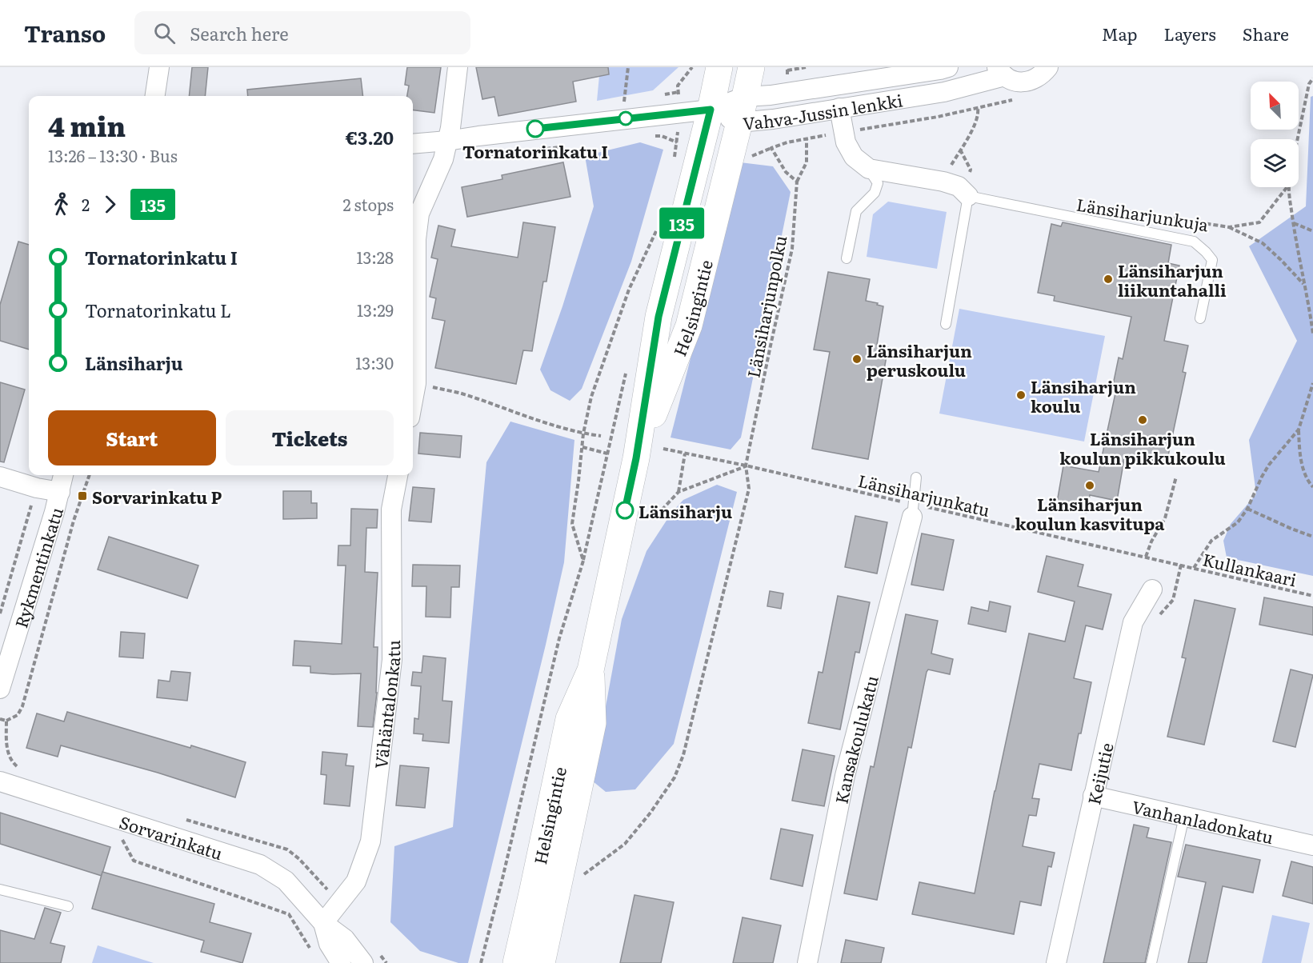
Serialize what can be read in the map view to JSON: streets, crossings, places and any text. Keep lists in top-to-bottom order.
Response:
{
  "streets": {
    "main road": ["Helsingintie"],
    "street": [
      "Vahva-Jussin lenkki",
      "Rykmentinkatu",
      "Vähäntalonkatu",
      "Kansakoulukatu",
      "Keijutie",
      "Vanhanladonkatu",
      "Sorvarinkatu"
    ],
    "path": [
      "Länsiharjunkuja",
      "Länsiharjunpolku",
      "Länsiharjunkatu",
      "Kullankaari"
    ]
  },
  "crossings": [
    ["Vahva-Jussin lenkki", "Helsingintie"],
    ["Länsiharjunpolku", "Länsiharjunkatu"],
    ["Länsiharjunkatu", "Kullankaari"],
    ["Länsiharjunkatu", "Kansakoulukatu"],
    ["Vähäntalonkatu", "Sorvarinkatu"],
    ["Keijutie", "Vanhanladonkatu"]
  ],
  "places": {
    "other": [
      "Tornatorinkatu I",
      "Länsiharjun liikuntahalli",
      "Länsiharjun peruskoulu",
      "Länsiharjun koulu",
      "Länsiharjun koulun pikkukoulu",
      "Länsiharjun koulun kasvitupa",
      "Länsiharju"
    ],
    "transit": ["Sorvarinkatu P"]
  },
  "lines": ["bus line 135"],
  "north": "top left",
  "page": {
    "header": "Transo",
    "search": "Search here",
    "nav": ["Map", "Layers", "Share"],
    "on_map": "135",
    "heading": ["4 min", "13:26 – 13:30 · Bus", "€3.20"],
    "legs": ["2", "135", "2 stops"],
    "list": [
      {
        "name": "Tornatorinkatu I",
        "value": "13:28"
      },
      {
        "name": "Tornatorinkatu L",
        "value": "13:29"
      },
      {
        "name": "Länsiharju",
        "value": "13:30"
      }
    ],
    "buttons": ["Start", "Tickets"]
  }
}
